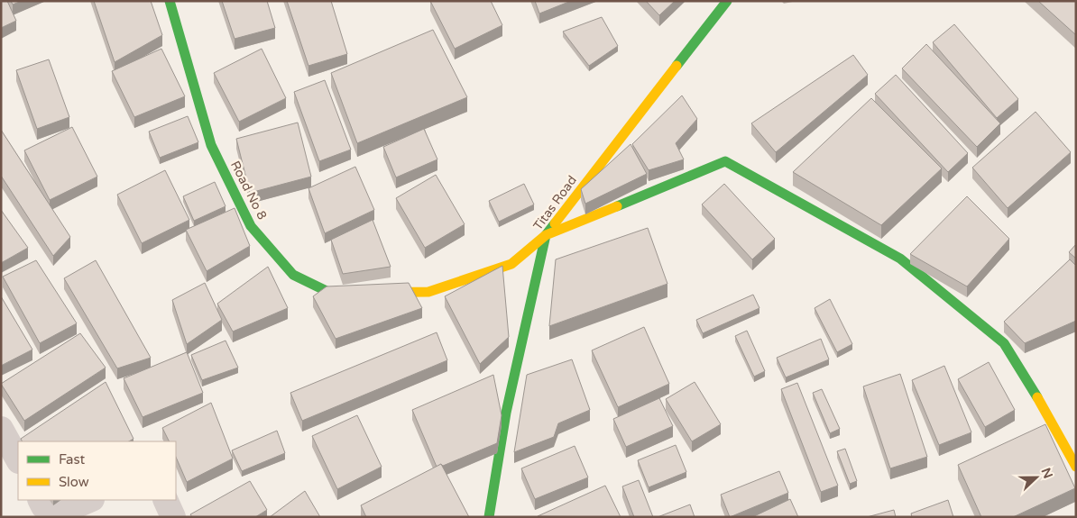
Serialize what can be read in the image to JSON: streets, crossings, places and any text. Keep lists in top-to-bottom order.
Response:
{
  "streets": {
    "street": ["Road No 8", "Titas Road"]
  },
  "crossings": [
    ["Road No 8", "Titas Road"]
  ],
  "legend": ["Fast", "Slow"],
  "north": "right"
}
